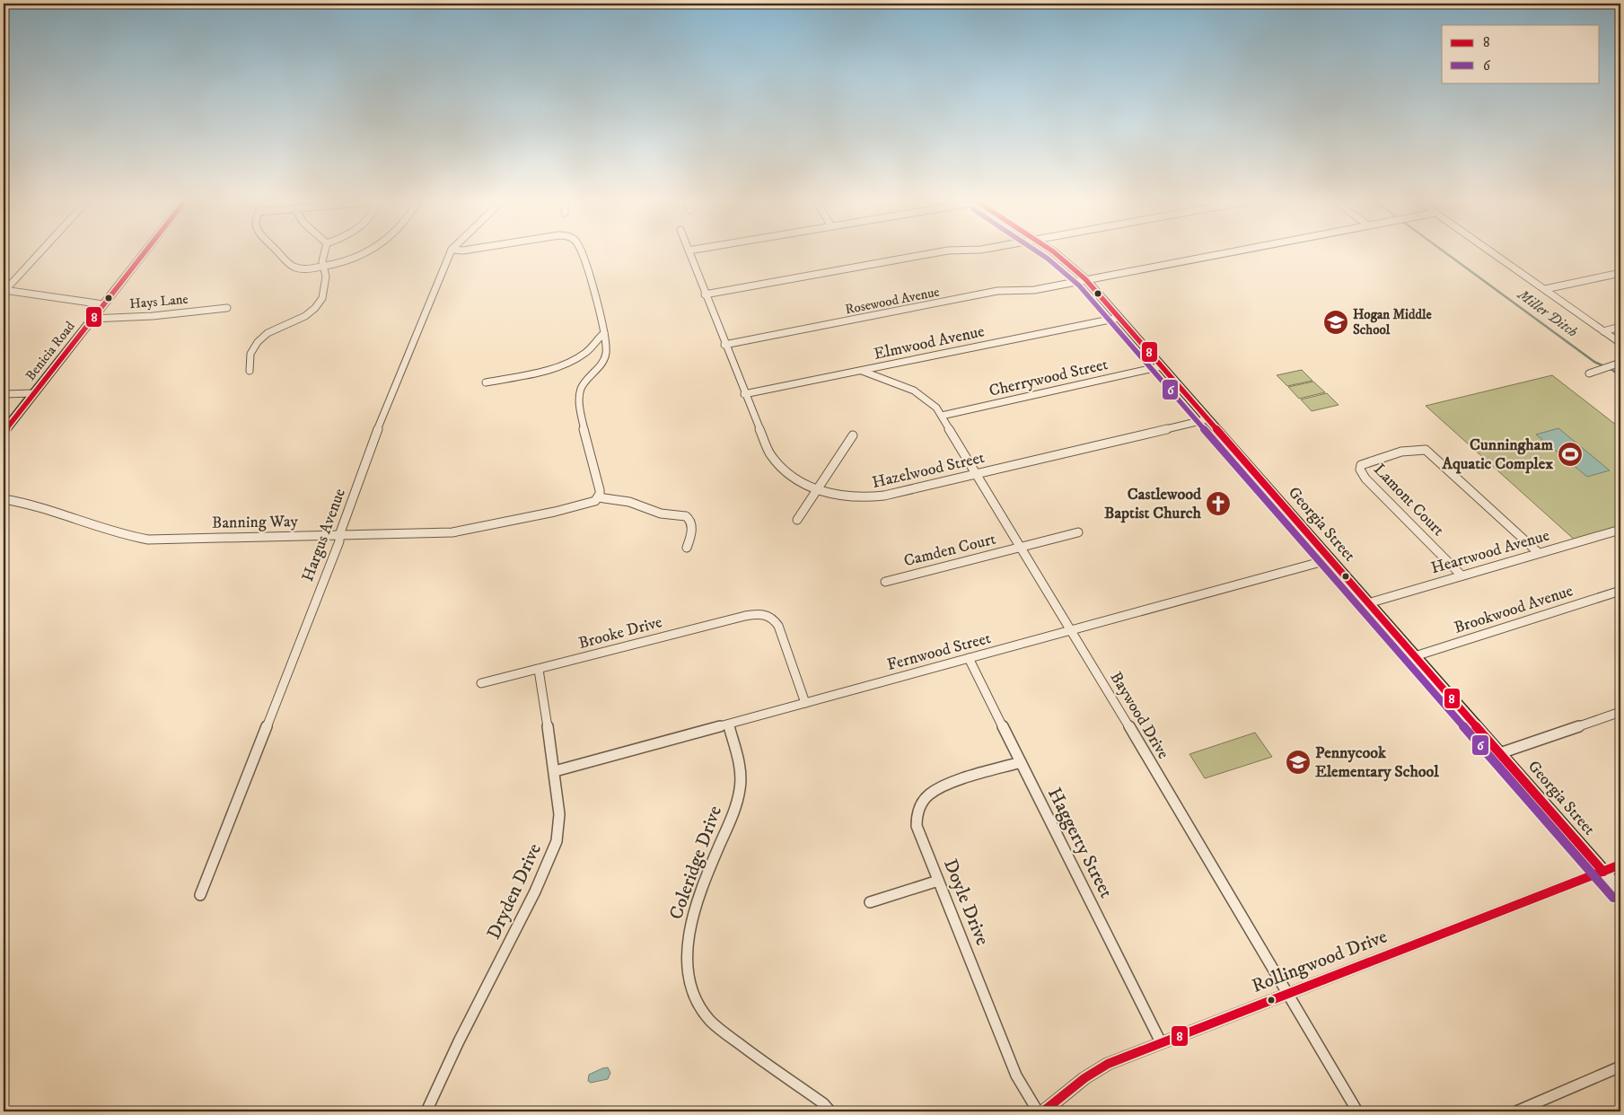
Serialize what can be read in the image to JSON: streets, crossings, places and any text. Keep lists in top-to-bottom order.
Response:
{
  "streets": {
    "main road": ["Benicia Road", "Georgia Street"],
    "street": [
      "Rosewood Avenue",
      "Hays Lane",
      "Elmwood Avenue",
      "Cherrywood Street",
      "Hazelwood Street",
      "Lamont Court",
      "Banning Way",
      "Hargus Avenue",
      "Camden Court",
      "Heartwood Avenue",
      "Brookwood Avenue",
      "Brooke Drive",
      "Fernwood Street",
      "Baywood Drive",
      "Haggerty Street",
      "Coleridge Drive",
      "Dryden Drive",
      "Doyle Drive",
      "Rollingwood Drive"
    ]
  },
  "crossings": [
    ["Rosewood Avenue", "Hazelwood Street"],
    ["Rosewood Avenue", "Georgia Street"],
    ["Hays Lane", "Benicia Road"],
    ["Elmwood Avenue", "Hazelwood Street"],
    ["Elmwood Avenue", "Georgia Street"],
    ["Elmwood Avenue", "Baywood Drive"],
    ["Cherrywood Street", "Georgia Street"],
    ["Cherrywood Street", "Baywood Drive"],
    ["Hazelwood Street", "Georgia Street"],
    ["Hazelwood Street", "Baywood Drive"],
    ["Lamont Court", "Heartwood Avenue"],
    ["Banning Way", "Hargus Avenue"],
    ["Georgia Street", "Heartwood Avenue"],
    ["Georgia Street", "Brookwood Avenue"],
    ["Georgia Street", "Fernwood Street"],
    ["Georgia Street", "Rollingwood Drive"],
    ["Camden Court", "Baywood Drive"],
    ["Brooke Drive", "Fernwood Street"],
    ["Brooke Drive", "Dryden Drive"],
    ["Fernwood Street", "Baywood Drive"],
    ["Fernwood Street", "Haggerty Street"],
    ["Fernwood Street", "Coleridge Drive"],
    ["Fernwood Street", "Dryden Drive"],
    ["Baywood Drive", "Rollingwood Drive"],
    ["Haggerty Street", "Doyle Drive"],
    ["Haggerty Street", "Rollingwood Drive"]
  ],
  "water": ["Miller Ditch"],
  "places": {
    "school or university": ["Hogan Middle School", "Pennycook Elementary School"],
    "sports": ["Cunningham Aquatic Complex"],
    "church": ["Castlewood Baptist Church"]
  },
  "lines": ["transit line 8", "transit line 6"],
  "legend": ["8", "6"]
}
